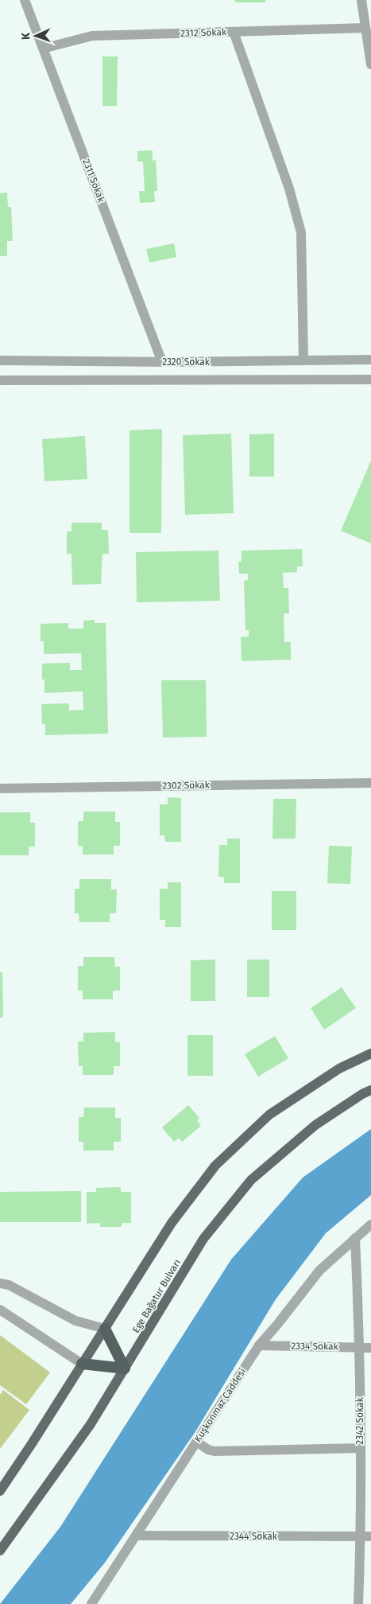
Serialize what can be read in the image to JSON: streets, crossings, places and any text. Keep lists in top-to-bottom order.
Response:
{
  "streets": {
    "main road": ["Ege Bağatur Bulvarı"],
    "street": [
      "2312 Sokak",
      "2311 Sokak",
      "2320 Sokak",
      "2302 Sokak",
      "2334 Sokak",
      "Kuşkonmaz Caddesi",
      "2342 Sokak",
      "2344 Sokak"
    ]
  },
  "crossings": [
    ["2312 Sokak", "2311 Sokak"],
    ["2311 Sokak", "2320 Sokak"],
    ["2334 Sokak", "Kuşkonmaz Caddesi"],
    ["2334 Sokak", "2342 Sokak"],
    ["Kuşkonmaz Caddesi", "2342 Sokak"],
    ["Kuşkonmaz Caddesi", "2344 Sokak"],
    ["2342 Sokak", "2344 Sokak"]
  ],
  "north": "left"
}
